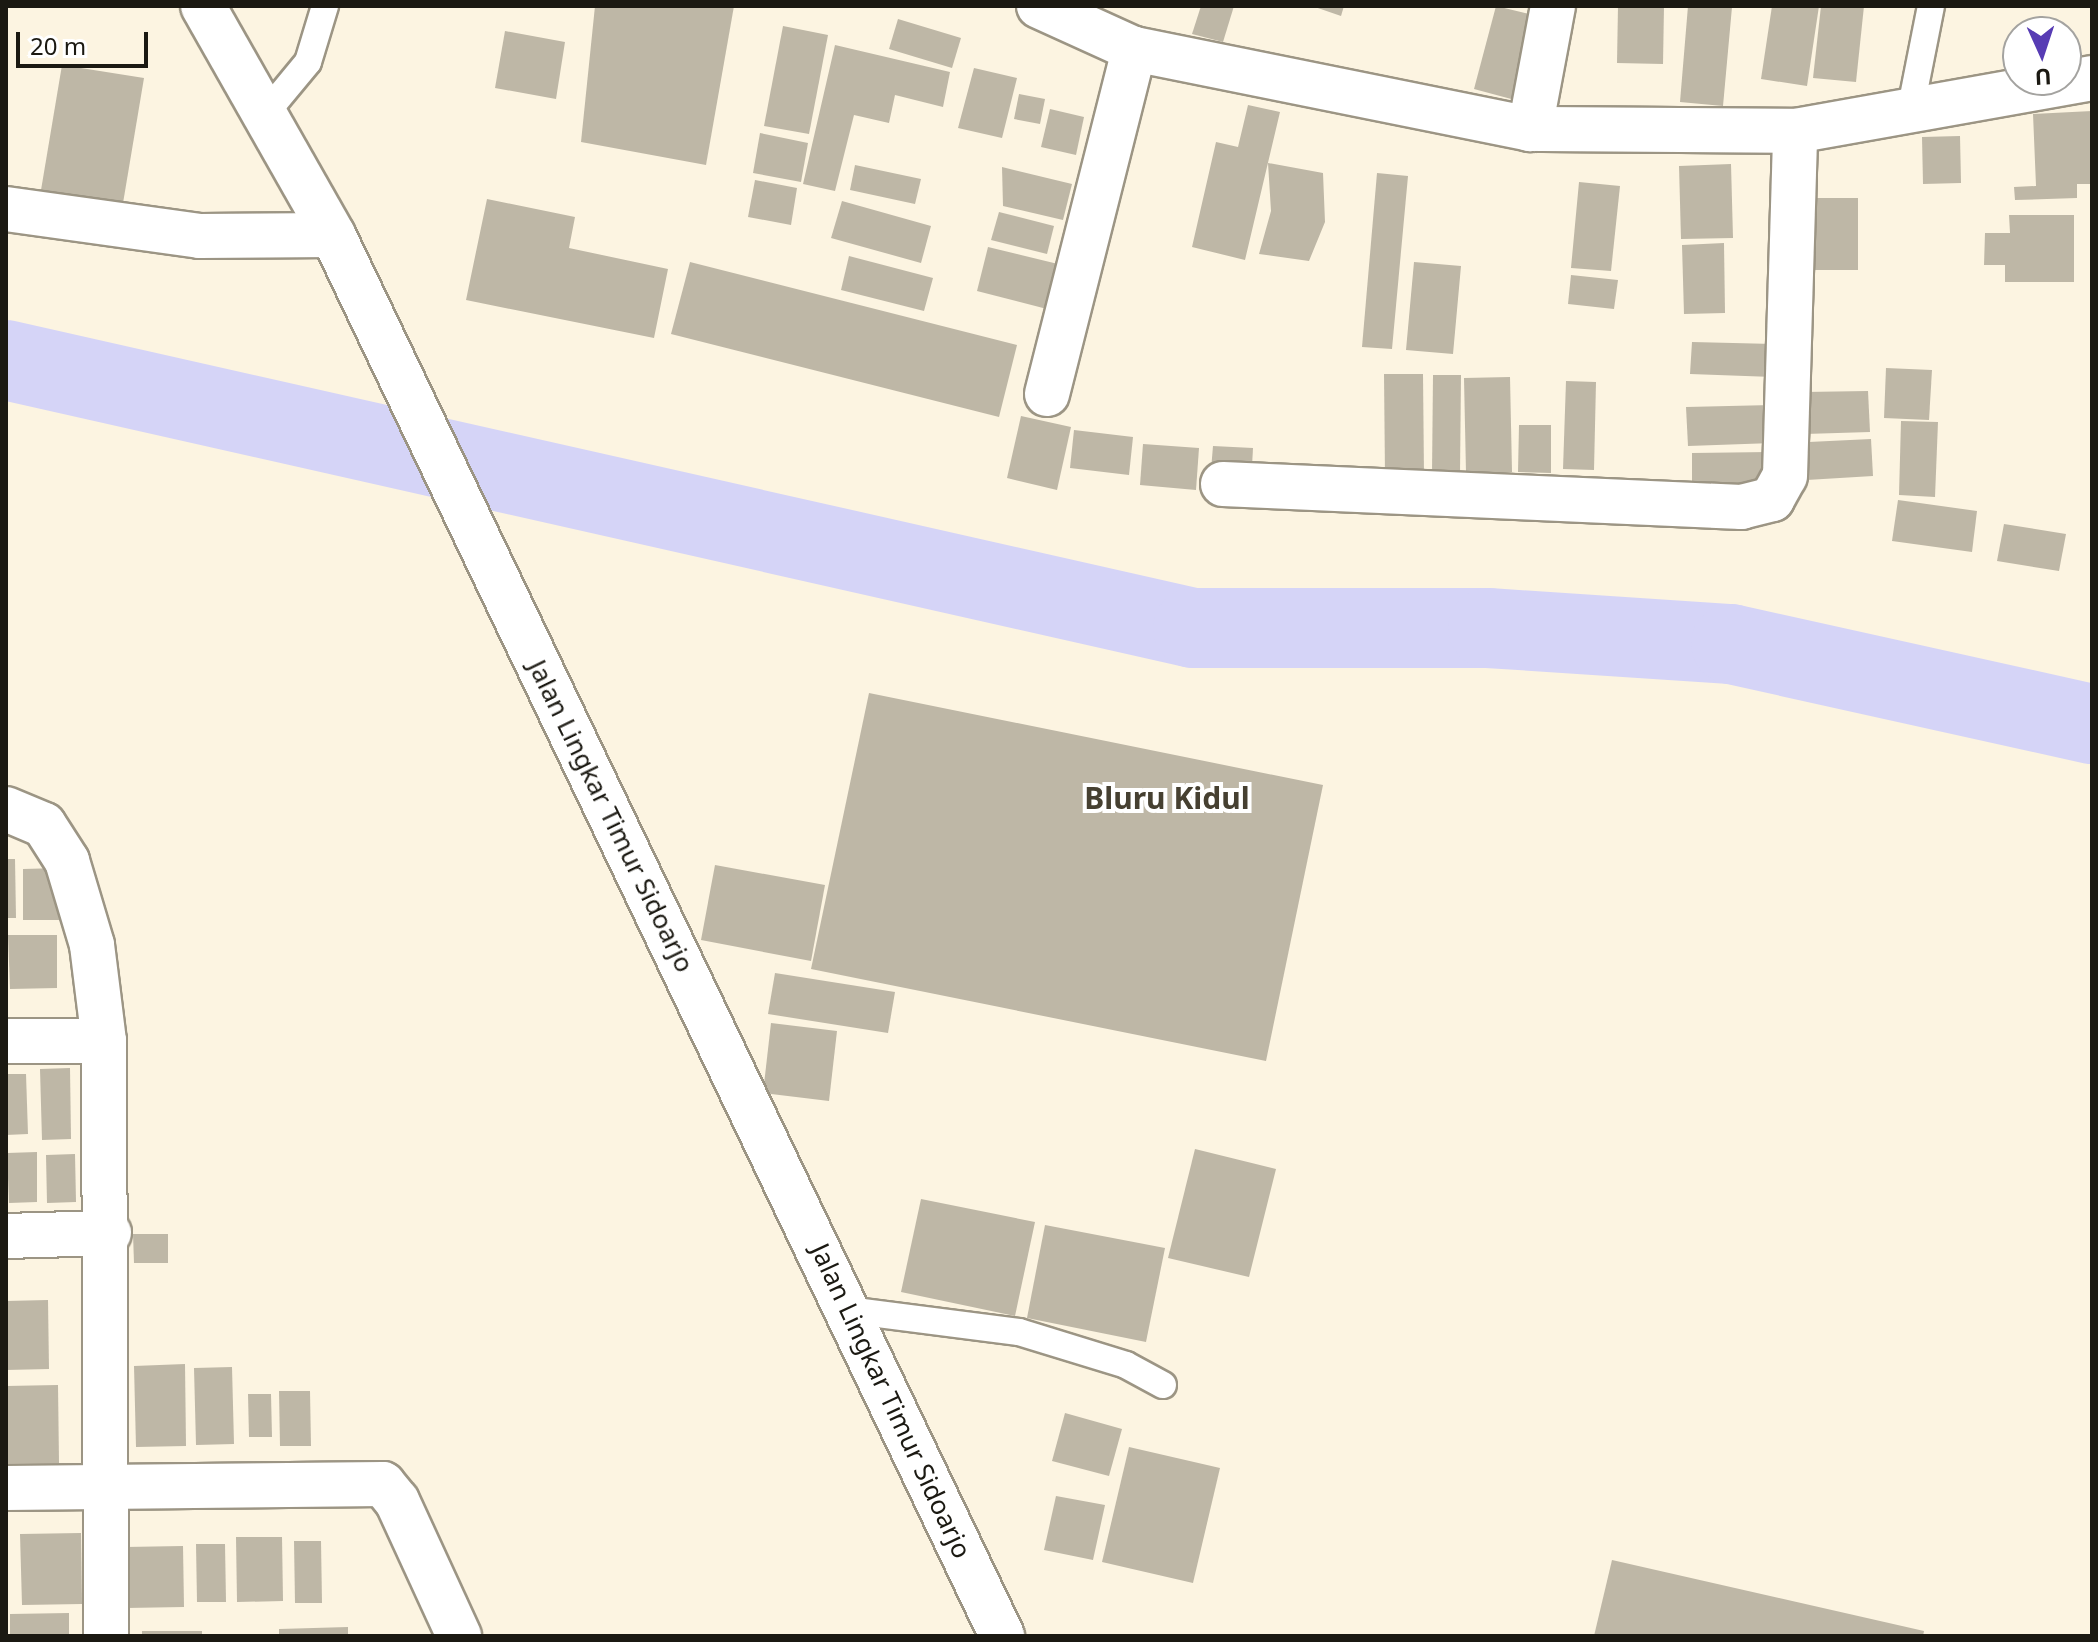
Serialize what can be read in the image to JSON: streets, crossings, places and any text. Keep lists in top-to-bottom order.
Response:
{
  "streets": {
    "street": ["Jalan Lingkar Timur Sidoarjo"]
  },
  "districts": ["Bluru Kidul"],
  "scale_bar": "20 m",
  "north": "bottom"
}
